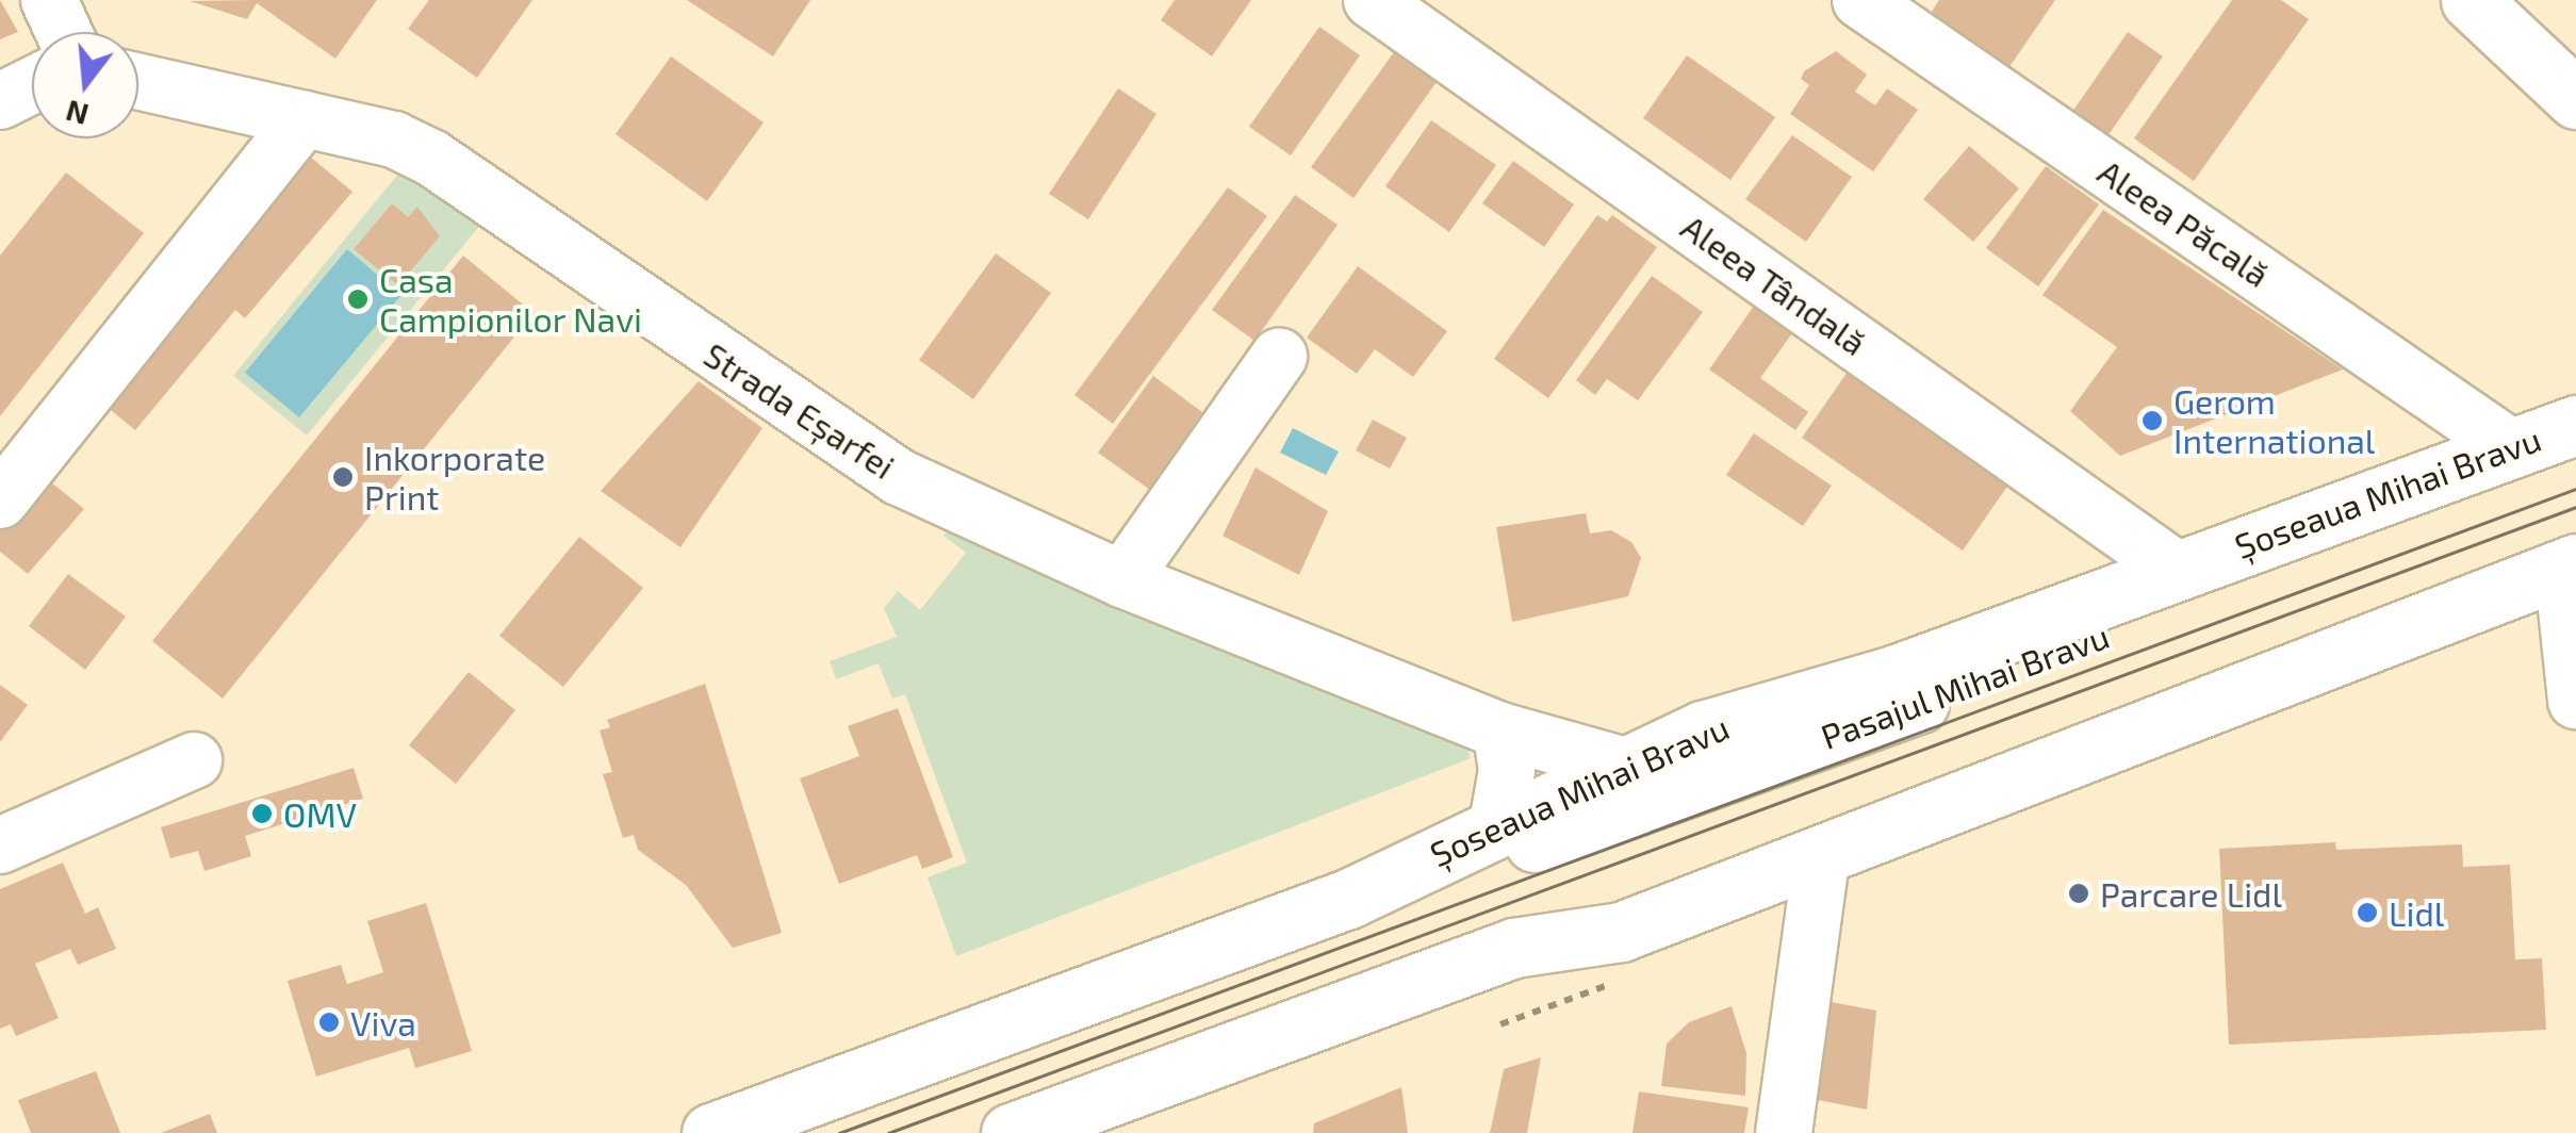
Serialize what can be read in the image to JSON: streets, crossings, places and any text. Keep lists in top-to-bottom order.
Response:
{
  "streets": {
    "main road": ["Șoseaua Mihai Bravu", "Pasajul Mihai Bravu"],
    "street": ["Aleea Păcală", "Aleea Tândală", "Strada Eșarfei"]
  },
  "crossings": [
    ["Aleea Păcală", "Șoseaua Mihai Bravu"],
    ["Aleea Tândală", "Șoseaua Mihai Bravu"],
    ["Strada Eșarfei", "Șoseaua Mihai Bravu"],
    ["Șoseaua Mihai Bravu", "Pasajul Mihai Bravu"]
  ],
  "places": [
    "Casa Campionilor Navi",
    "Gerom International",
    "Inkorporate Print",
    "OMV",
    "Parcare Lidl",
    "Lidl",
    "Viva"
  ],
  "north": "bottom"
}
